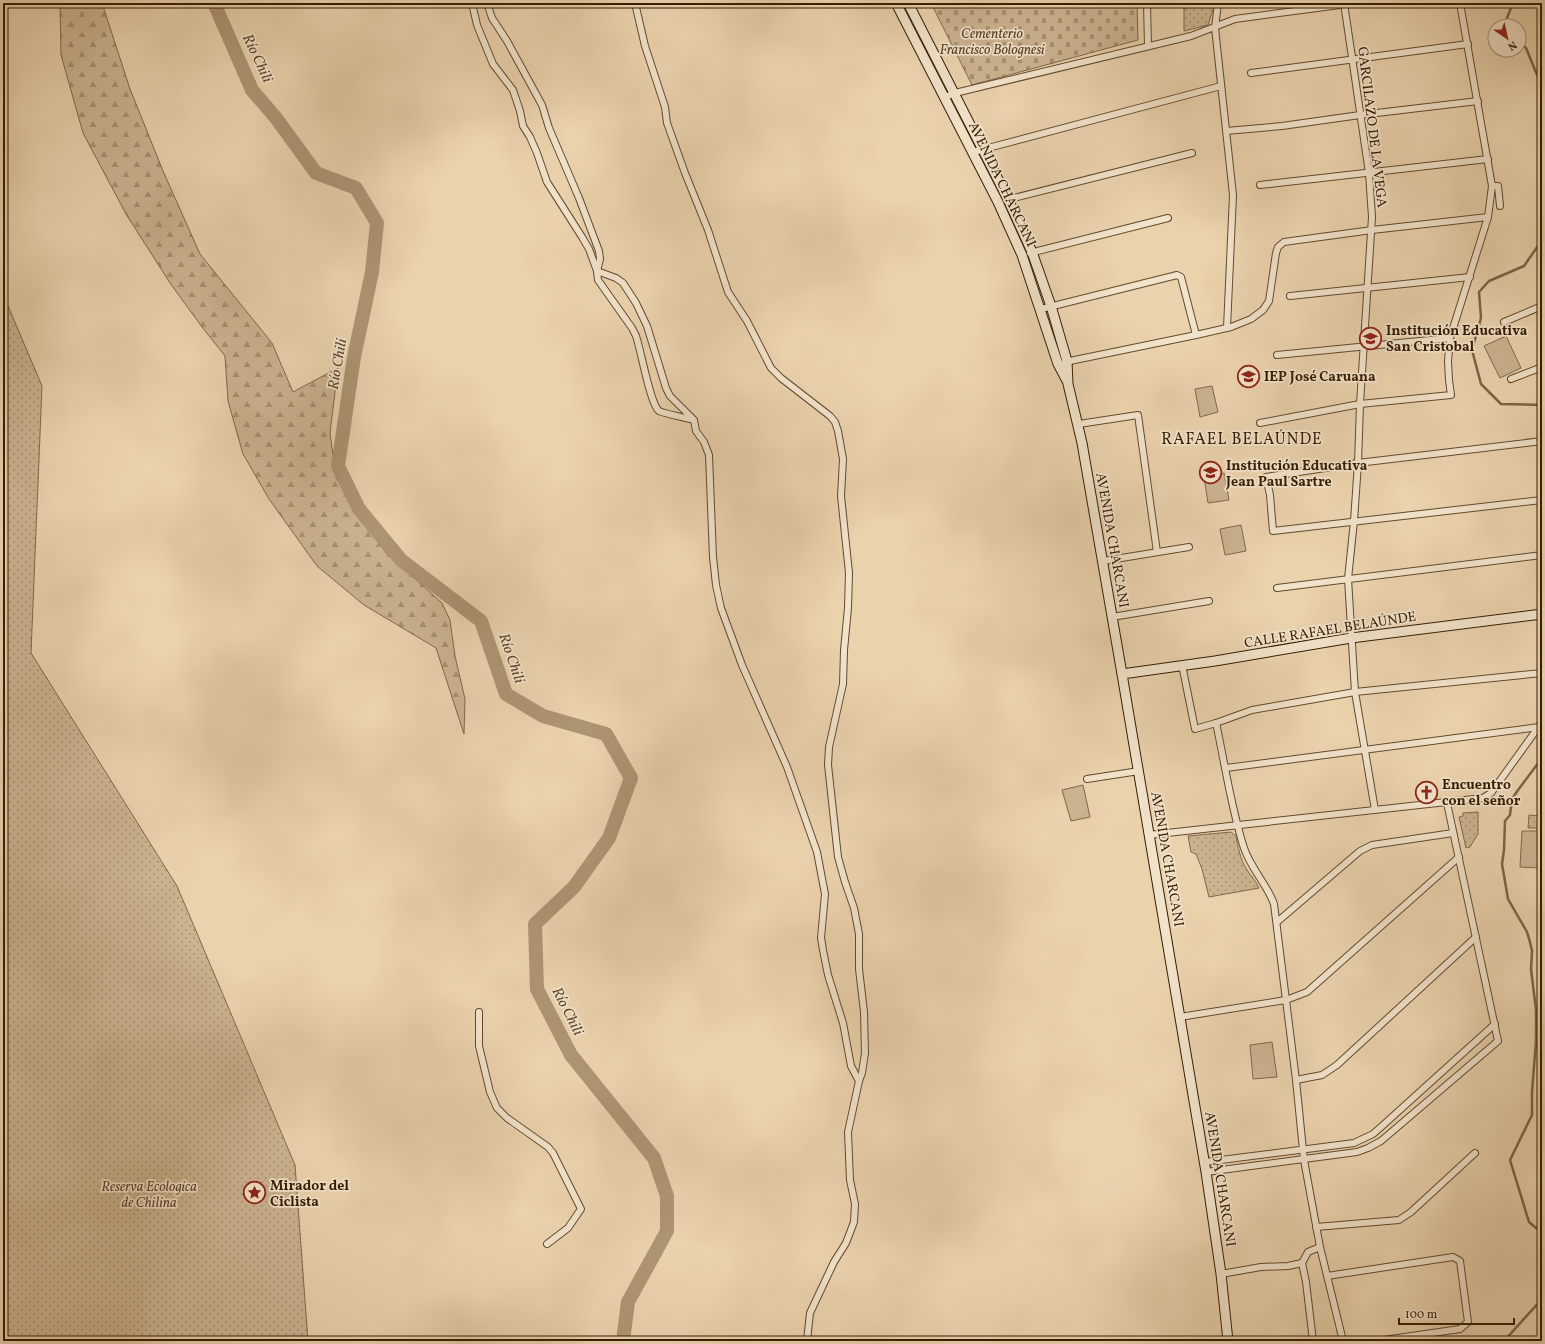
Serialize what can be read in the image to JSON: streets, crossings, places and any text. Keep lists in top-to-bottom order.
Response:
{
  "streets": {
    "main road": ["AVENIDA CHARCANI", "CALLE RAFAEL BELAÚNDE"],
    "street": ["GARCILAZO DE LA VEGA"]
  },
  "crossings": [
    ["GARCILAZO DE LA VEGA", "CALLE RAFAEL BELAÚNDE"],
    ["AVENIDA CHARCANI", "CALLE RAFAEL BELAÚNDE"]
  ],
  "districts": ["RAFAEL BELAÚNDE"],
  "water": ["Río Chili"],
  "parks": ["Cementerio Francisco Bolognesi", "Reserva Ecologica de Chilina"],
  "places": {
    "school or university": ["Institución Educativa San Cristobal", "IEP José Caruana", "Institución Educativa Jean Paul Sartre"],
    "church": ["Encuentro con el señor"],
    "place": ["Mirador del Ciclista"]
  },
  "scale_bar": "100 m",
  "north": "bottom right"
}
